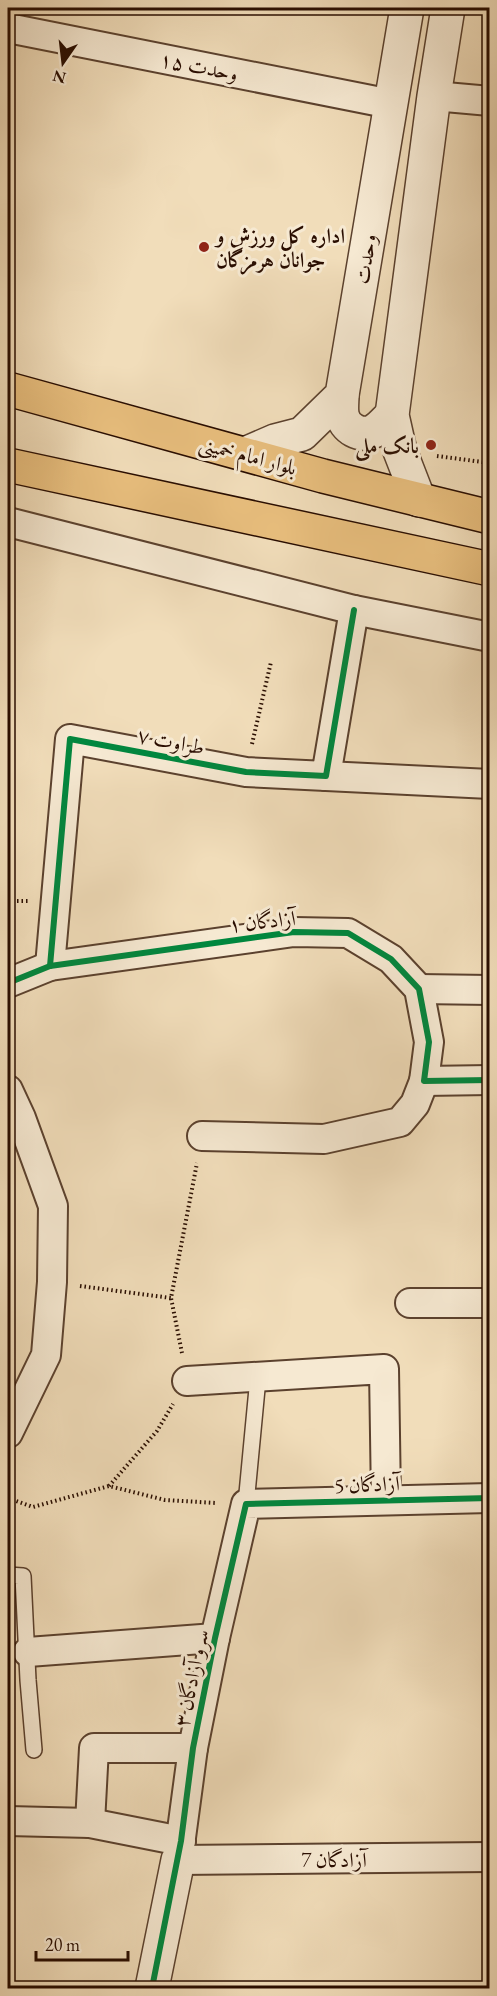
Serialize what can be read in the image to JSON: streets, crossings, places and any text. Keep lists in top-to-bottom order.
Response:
{
  "streets": {
    "main road": ["بلوار امام خمینی"],
    "street": [
      "وحدت ۱۵",
      "وحدت",
      "طراوت ۷",
      "آزادگان ۱",
      "آزادگان 5",
      "سرو آزادگان ۳",
      "آزادگان 7"
    ]
  },
  "crossings": [
    ["وحدت ۱۵", "وحدت"],
    ["طراوت ۷", "آزادگان ۱"],
    ["آزادگان 5", "سرو آزادگان ۳"],
    ["سرو آزادگان ۳", "آزادگان 7"]
  ],
  "places": ["اداره کل ورزش و جوانان هرمزگان", "بانک ملی"],
  "scale_bar": "20 m",
  "north": "bottom"
}
